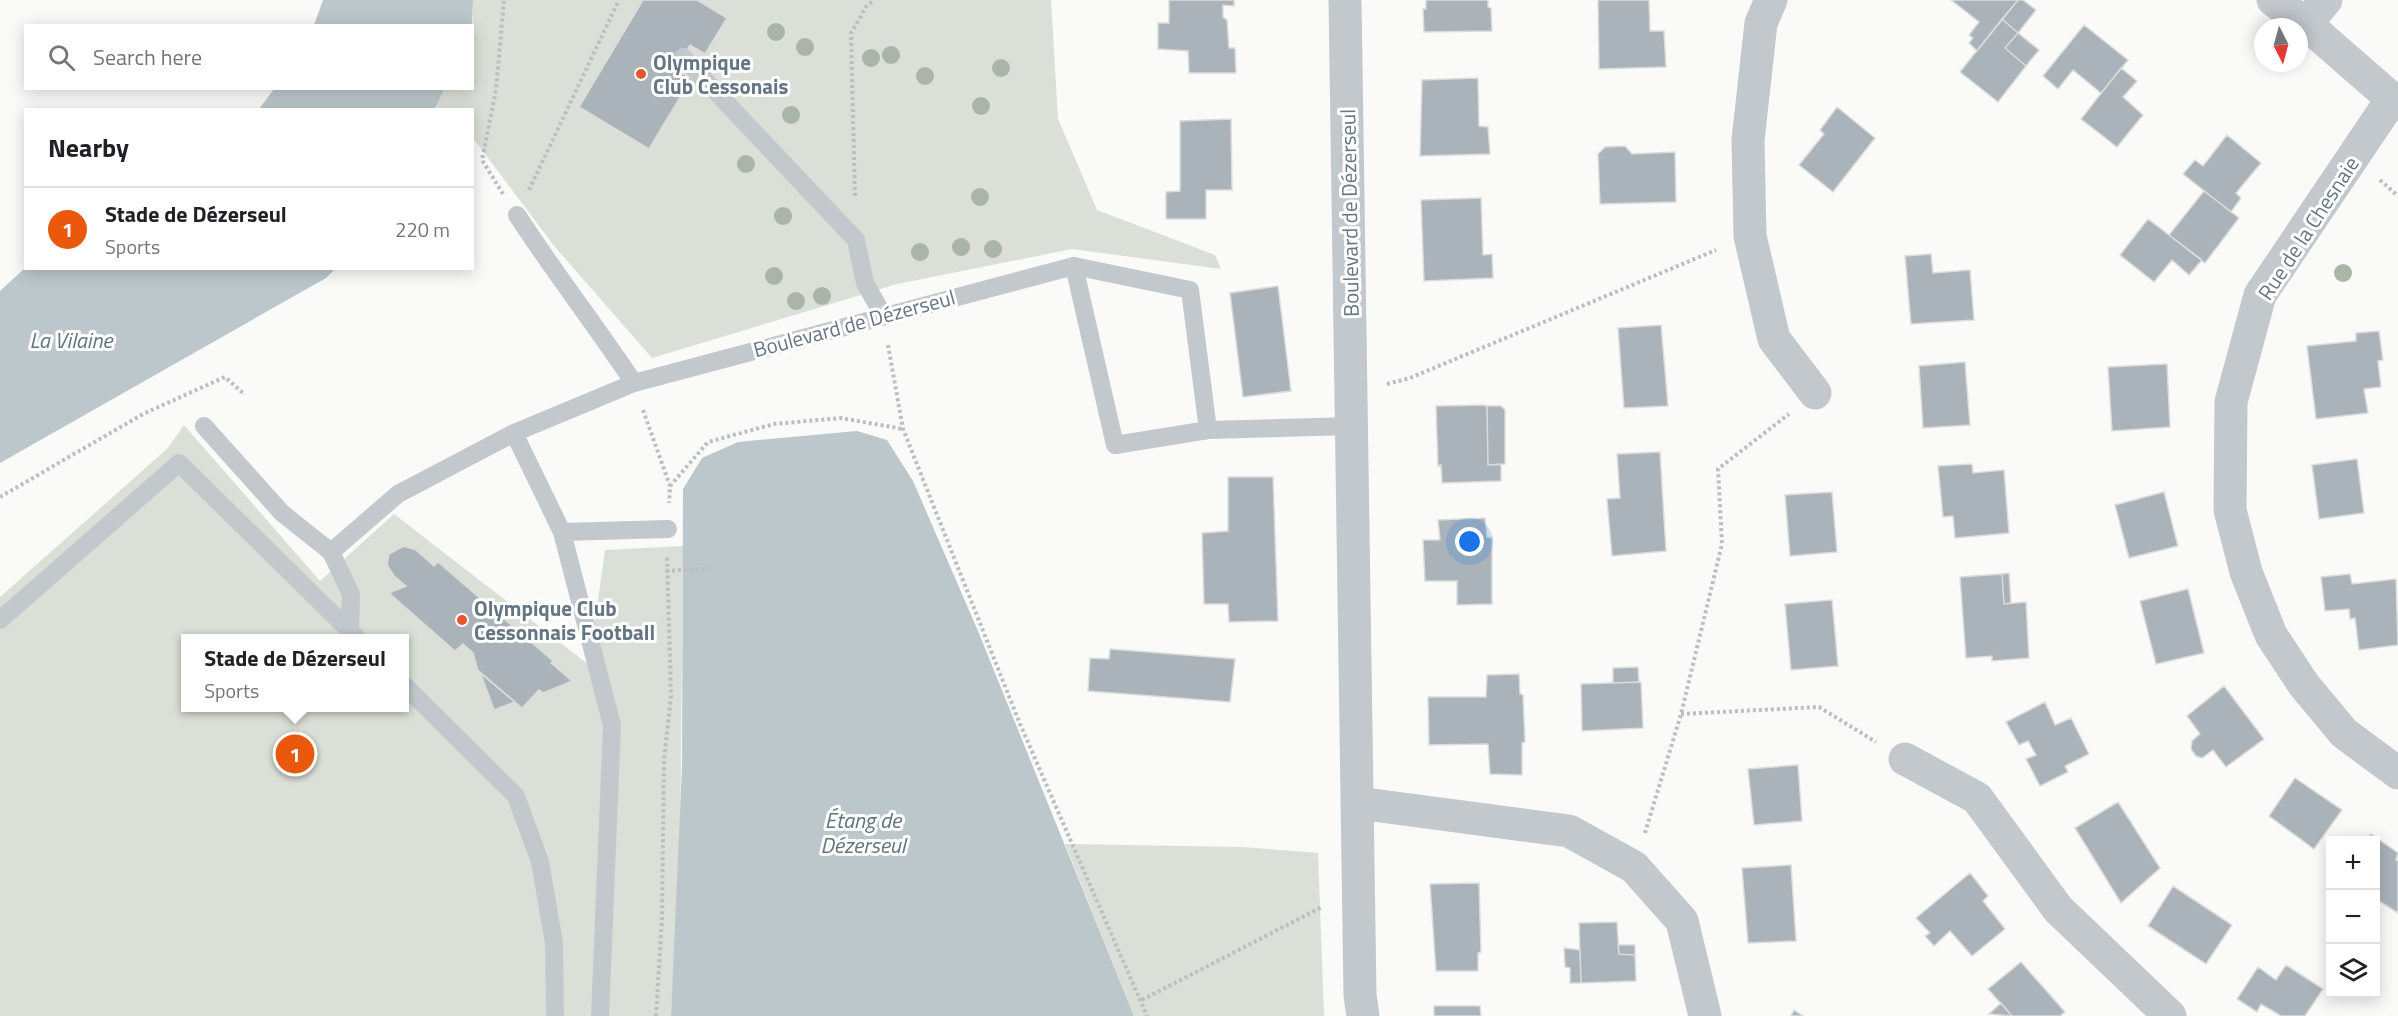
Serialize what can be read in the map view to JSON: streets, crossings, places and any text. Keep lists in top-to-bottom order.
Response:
{
  "streets": {
    "street": ["Boulevard de Dézerseul", "Rue de la Chesnaie"]
  },
  "water": ["La Vilaine", "Étang de Dézerseul"],
  "places": ["Olympique Club Cessonais", "Olympique Club Cessonnais Football"],
  "north": "bottom",
  "page": {
    "search": "Search here",
    "heading": "Nearby",
    "list": [
      {
        "mark": "1",
        "name": "Stade de Dézerseul",
        "note": "Sports",
        "value": "220 m"
      }
    ],
    "popup": ["Stade de Dézerseul", "Sports"],
    "pins": "1",
    "map_buttons": ["+", "−"]
  }
}
